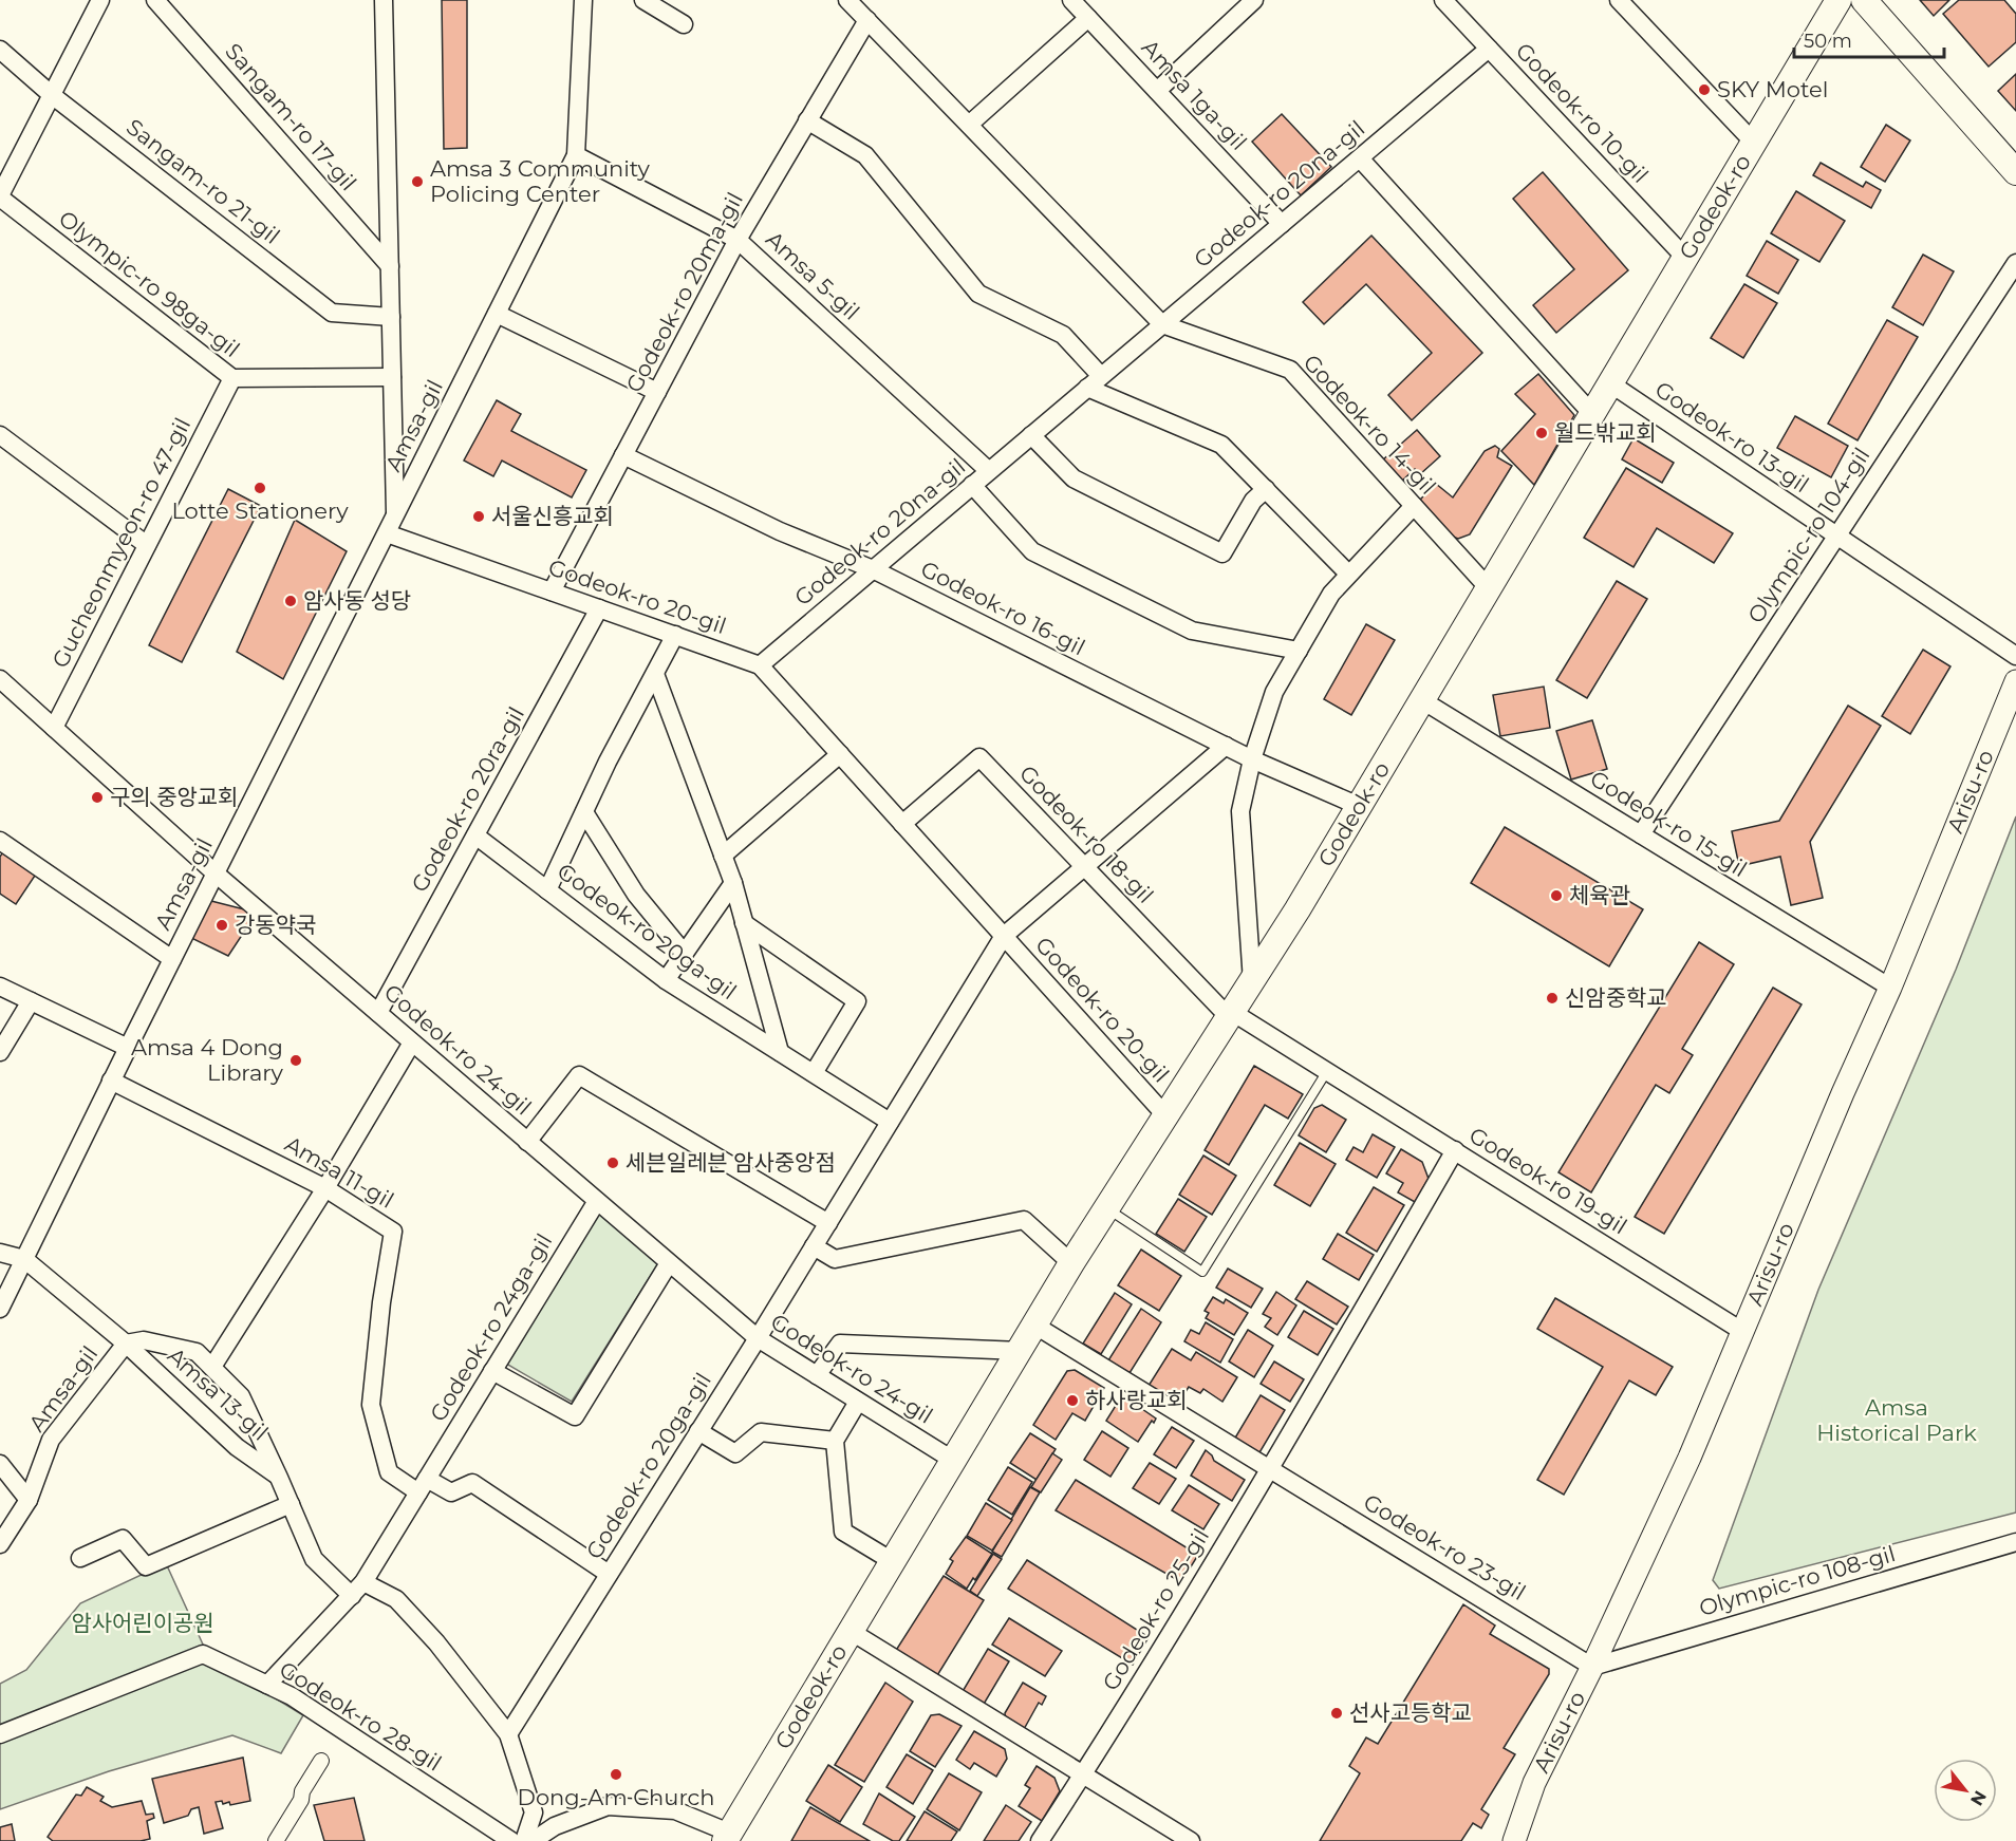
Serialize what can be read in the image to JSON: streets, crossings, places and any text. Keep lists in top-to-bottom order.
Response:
{
  "streets": {
    "main road": ["Godeok-ro"],
    "street": [
      "Amsa 1ga-gil",
      "Godeok-ro 10-gil",
      "Sangam-ro 17-gil",
      "Sangam-ro 21-gil",
      "Godeok-ro 20na-gil",
      "Amsa 5-gil",
      "Olympic-ro 98ga-gil",
      "Godeok-ro 20ma-gil",
      "Godeok-ro 14-gil",
      "Amsa-gil",
      "Godeok-ro 13-gil",
      "Olympic-ro 104-gil",
      "Gucheonmyeon-ro 47-gil",
      "Godeok-ro 20-gil",
      "Godeok-ro 16-gil",
      "Arisu-ro",
      "Godeok-ro 20ra-gil",
      "Godeok-ro 15-gil",
      "Godeok-ro 18-gil",
      "Godeok-ro 20ga-gil",
      "Godeok-ro 24-gil",
      "Amsa 11-gil",
      "Godeok-ro 19-gil",
      "Godeok-ro 24ga-gil",
      "Amsa 13-gil",
      "Godeok-ro 23-gil",
      "Olympic-ro 108-gil",
      "Godeok-ro 25-gil",
      "Godeok-ro 28-gil"
    ]
  },
  "crossings": [
    ["Amsa 1ga-gil", "Godeok-ro 20na-gil"],
    ["Godeok-ro 10-gil", "Godeok-ro 20na-gil"],
    ["Godeok-ro 10-gil", "Godeok-ro"],
    ["Godeok-ro 20na-gil", "Amsa 5-gil"],
    ["Godeok-ro 20na-gil", "Godeok-ro 14-gil"],
    ["Godeok-ro 20na-gil", "Godeok-ro 20-gil"],
    ["Godeok-ro 20na-gil", "Godeok-ro 16-gil"],
    ["Godeok-ro", "Godeok-ro 14-gil"],
    ["Godeok-ro", "Godeok-ro 13-gil"],
    ["Godeok-ro", "Godeok-ro 20-gil"],
    ["Godeok-ro", "Godeok-ro 16-gil"],
    ["Godeok-ro", "Godeok-ro 15-gil"],
    ["Godeok-ro", "Godeok-ro 18-gil"],
    ["Godeok-ro", "Godeok-ro 24-gil"],
    ["Godeok-ro", "Godeok-ro 19-gil"],
    ["Godeok-ro", "Godeok-ro 23-gil"],
    ["Amsa 5-gil", "Godeok-ro 20ma-gil"],
    ["Amsa 5-gil", "Amsa-gil"],
    ["Olympic-ro 98ga-gil", "Gucheonmyeon-ro 47-gil"],
    ["Godeok-ro 20ma-gil", "Godeok-ro 14-gil"],
    ["Godeok-ro 20ma-gil", "Godeok-ro 20-gil"],
    ["Godeok-ro 20ma-gil", "Godeok-ro 16-gil"],
    ["Amsa-gil", "Godeok-ro 20-gil"],
    ["Amsa-gil", "Godeok-ro 24-gil"],
    ["Amsa-gil", "Amsa 11-gil"],
    ["Amsa-gil", "Amsa 13-gil"],
    ["Godeok-ro 13-gil", "Olympic-ro 104-gil"],
    ["Olympic-ro 104-gil", "Godeok-ro 15-gil"],
    ["Godeok-ro 20-gil", "Godeok-ro 16-gil"],
    ["Godeok-ro 20-gil", "Godeok-ro 20ra-gil"],
    ["Godeok-ro 20-gil", "Godeok-ro 18-gil"],
    ["Godeok-ro 20-gil", "Godeok-ro 20ga-gil"],
    ["Arisu-ro", "Godeok-ro 15-gil"],
    ["Arisu-ro", "Godeok-ro 19-gil"],
    ["Arisu-ro", "Godeok-ro 23-gil"],
    ["Arisu-ro", "Olympic-ro 108-gil"],
    ["Godeok-ro 20ra-gil", "Godeok-ro 20ga-gil"],
    ["Godeok-ro 20ra-gil", "Godeok-ro 24-gil"],
    ["Godeok-ro 18-gil", "Godeok-ro 19-gil"],
    ["Godeok-ro 20ga-gil", "Godeok-ro 24-gil"],
    ["Godeok-ro 24-gil", "Godeok-ro 24ga-gil"],
    ["Amsa 11-gil", "Godeok-ro 24ga-gil"],
    ["Godeok-ro 24ga-gil", "Amsa 13-gil"],
    ["Godeok-ro 24ga-gil", "Godeok-ro 28-gil"],
    ["Godeok-ro 23-gil", "Olympic-ro 108-gil"],
    ["Godeok-ro 23-gil", "Godeok-ro 25-gil"]
  ],
  "parks": ["Amsa Historical Park", "암사어린이공원"],
  "places": [
    "SKY Motel",
    "Amsa 3 Community Policing Center",
    "월드밖교회",
    "Lotte Stationery",
    "서울신흥교회",
    "암사동 성당",
    "구의 중앙교회",
    "체육관",
    "강동약국",
    "신암중학교",
    "Amsa 4 Dong Library",
    "세븐일레븐 암사중앙점",
    "하사랑교회",
    "선사고등학교",
    "Dong-Am Church"
  ],
  "scale_bar": "50 m",
  "north": "bottom right"
}
